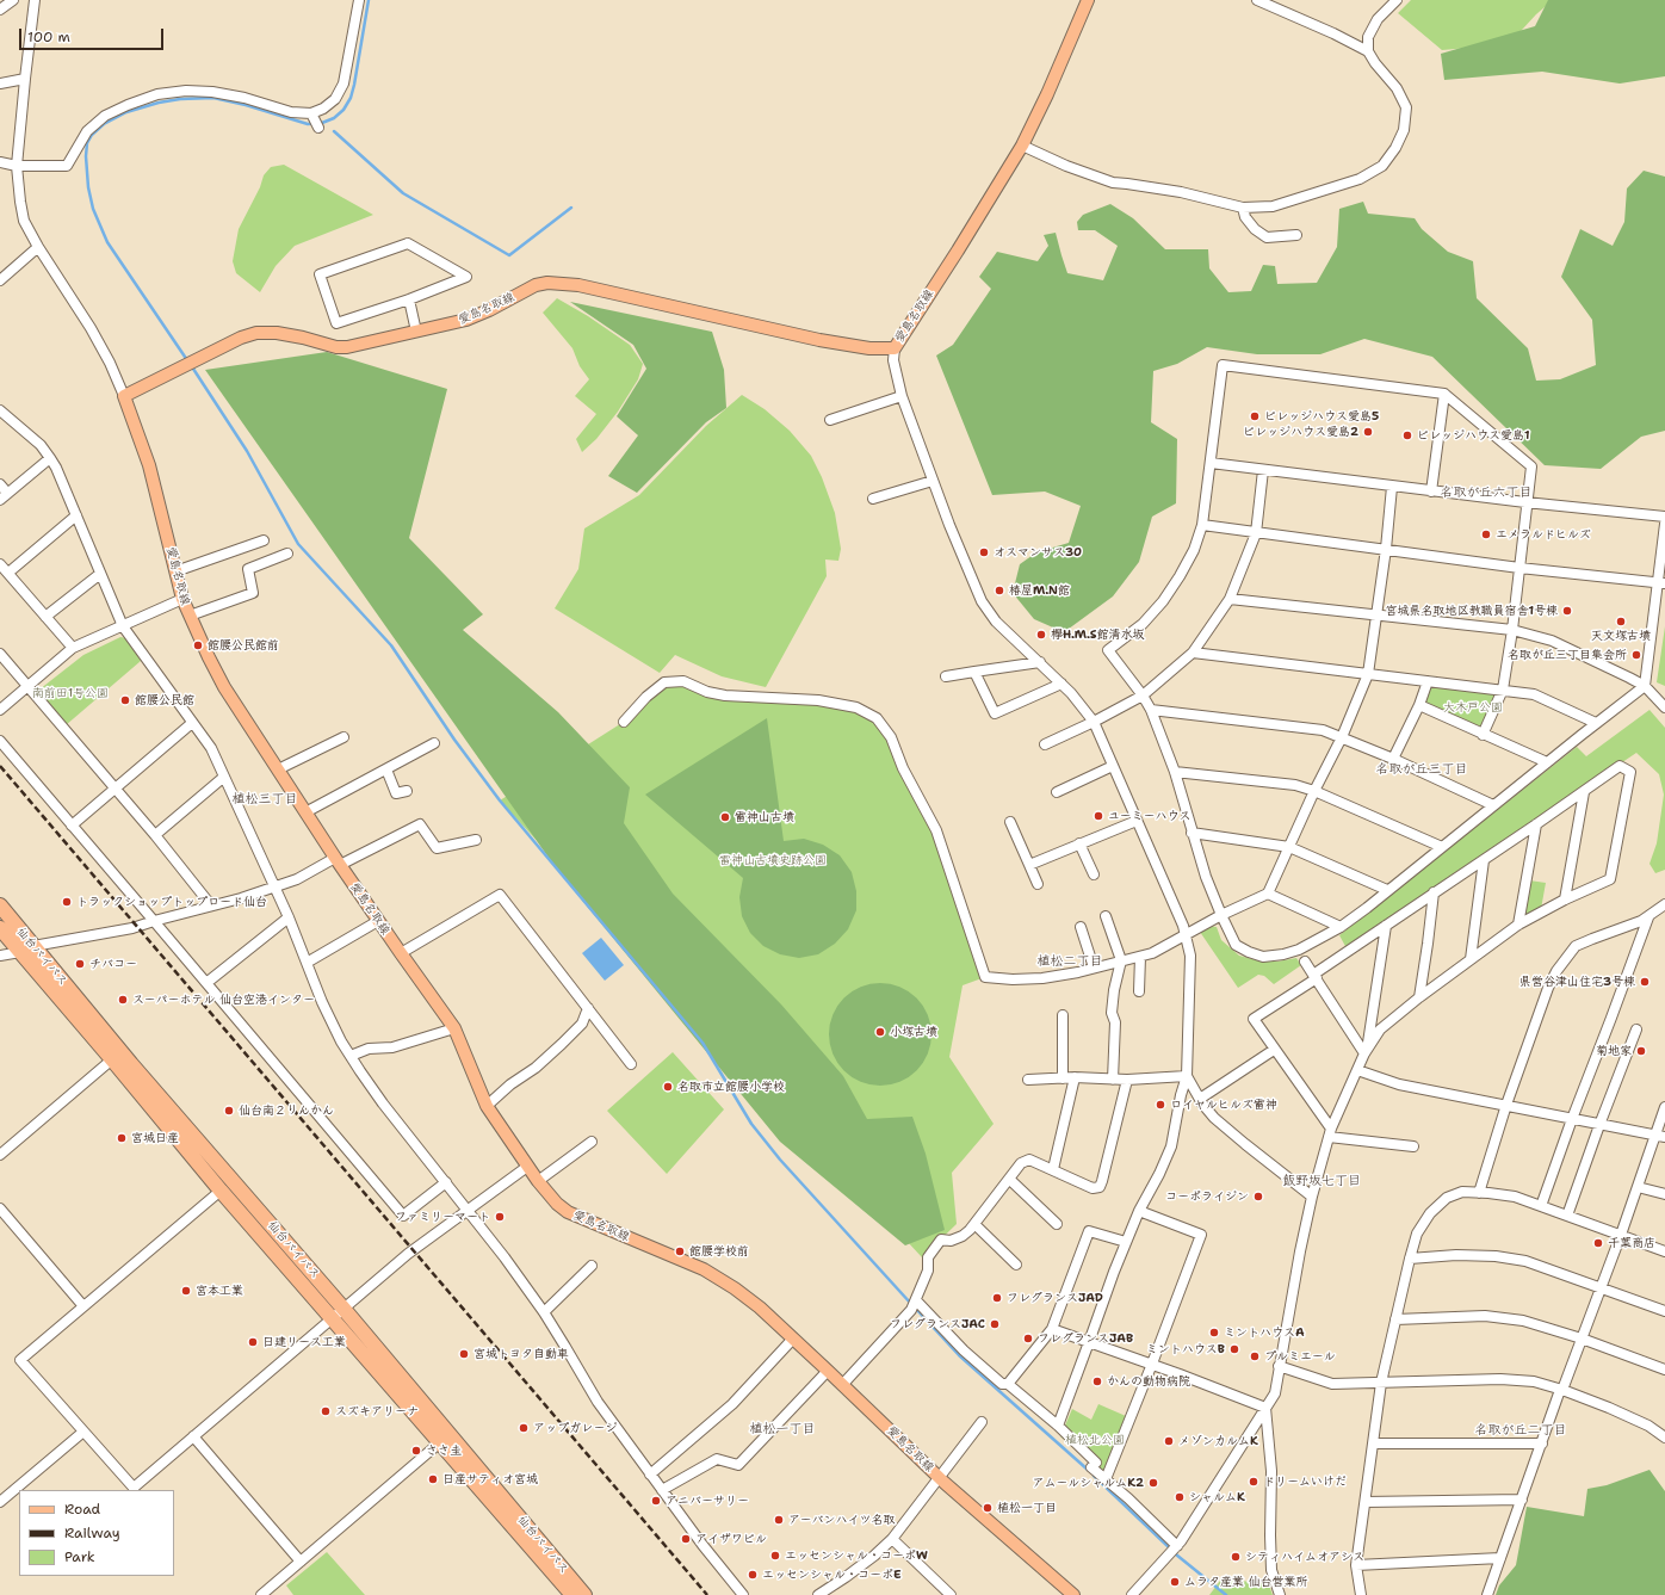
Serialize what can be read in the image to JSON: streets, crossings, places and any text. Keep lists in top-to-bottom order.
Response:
{
  "streets": {
    "highway": ["仙台バイパス"],
    "main road": ["愛島名取線"]
  },
  "districts": [
    "名取が丘六丁目",
    "名取が丘三丁目",
    "植松三丁目",
    "植松二丁目",
    "飯野坂七丁目",
    "植松一丁目",
    "名取が丘二丁目"
  ],
  "parks": [
    "南前田1号公園",
    "大木戸公園",
    "雷神山古墳史跡公園",
    "植松北公園"
  ],
  "places": [
    "ビレッジハウス愛島5",
    "ビレッジハウス愛島2",
    "ビレッジハウス愛島1",
    "エメラルドヒルズ",
    "オスマンサス30",
    "椿屋M.N館",
    "宮城県名取地区教職員宿舎1号棟",
    "天文塚古墳",
    "欅H.M.S館清水坂",
    "館腰公民館前",
    "名取が丘三丁目集会所",
    "館腰公民館",
    "ユーミーハウス",
    "雷神山古墳",
    "トラックショップトップロード仙台",
    "チバコー",
    "県営谷津山住宅3号棟",
    "スーパーホテル 仙台空港インター",
    "小塚古墳",
    "菊地家",
    "名取市立館腰小学校",
    "ロイヤルヒルズ雷神",
    "仙台南２りんかん",
    "宮城日産",
    "コーポライジン",
    "ファミリーマート",
    "千葉商店",
    "館腰学校前",
    "宮本工業",
    "フレグランスJAD",
    "フレグランスJAC",
    "ミントハウスA",
    "フレグランスJAB",
    "日建リース工業",
    "ミントハウスB",
    "宮城トヨタ自動車",
    "プルミエール",
    "かんの動物病院",
    "スズキアリーナ",
    "アップガレージ",
    "メゾンカルムK",
    "ささ圭",
    "日産サティオ宮城",
    "ドリームいけだ",
    "アムールシャルムK2",
    "シャルムK",
    "アニバーサリー",
    "植松一丁目",
    "アーバンハイツ名取",
    "アイザワビル",
    "エッセンシャル・コーポW",
    "シティハイムオアシス",
    "エッセンシャル・コーポE",
    "ムラタ産業 仙台営業所"
  ],
  "legend": ["Road", "Railway", "Park"],
  "scale_bar": "100 m"
}
